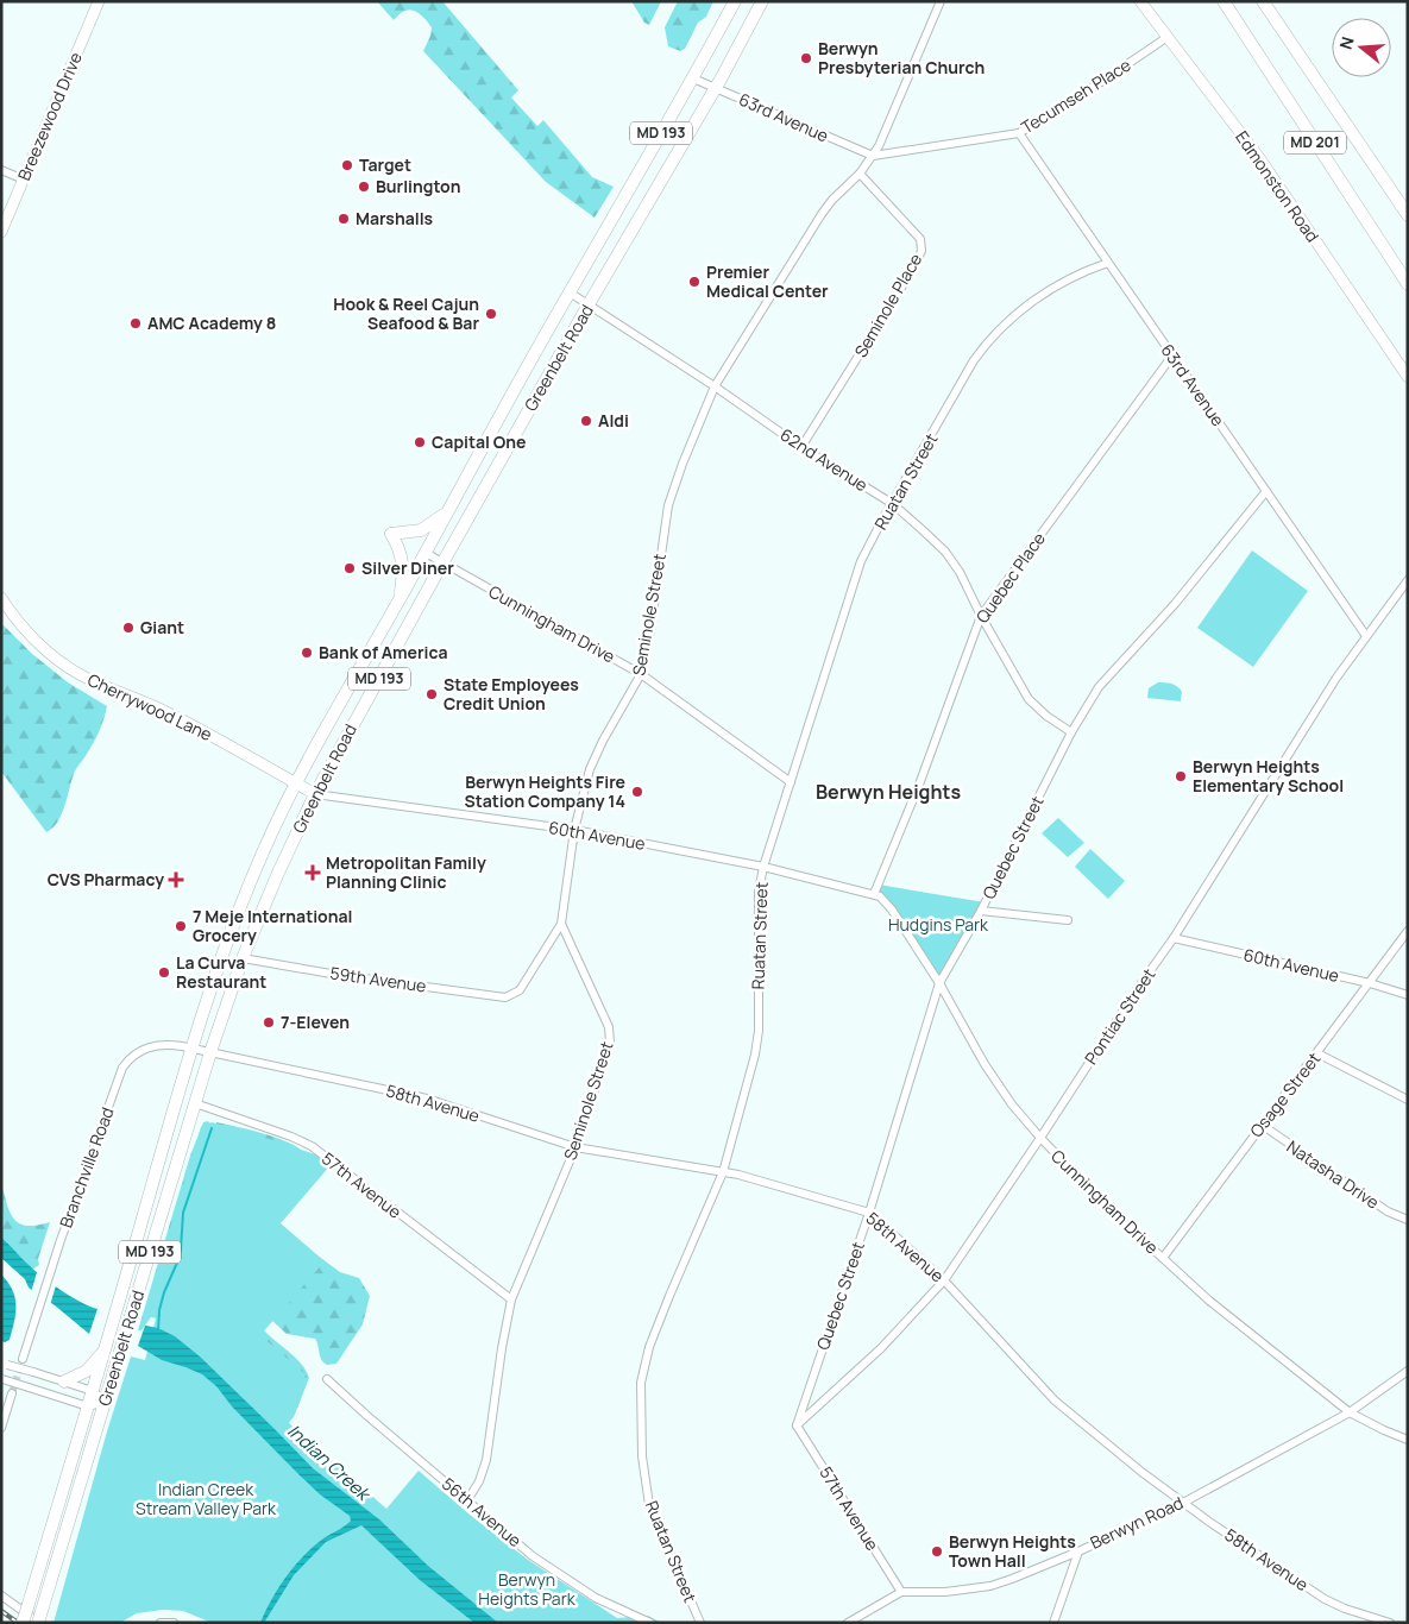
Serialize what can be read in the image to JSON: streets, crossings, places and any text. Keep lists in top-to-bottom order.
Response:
{
  "streets": {
    "main road": ["MD 193", "MD 201", "Greenbelt Road"],
    "street": [
      "Tecumseh Place",
      "Breezewood Drive",
      "63rd Avenue",
      "Edmonston Road",
      "Seminole Place",
      "62nd Avenue",
      "Ruatan Street",
      "Quebec Place",
      "Seminole Street",
      "Cunningham Drive",
      "Cherrywood Lane",
      "60th Avenue",
      "Quebec Street",
      "59th Avenue",
      "Pontiac Street",
      "Osage Street",
      "58th Avenue",
      "Branchville Road",
      "Natasha Drive",
      "57th Avenue",
      "56th Avenue",
      "Berwyn Road"
    ]
  },
  "crossings": [
    ["Tecumseh Place", "63rd Avenue"],
    ["Tecumseh Place", "Edmonston Road"],
    ["Tecumseh Place", "Seminole Street"],
    ["63rd Avenue", "Greenbelt Road"],
    ["63rd Avenue", "Ruatan Street"],
    ["63rd Avenue", "Quebec Place"],
    ["63rd Avenue", "Seminole Street"],
    ["63rd Avenue", "Quebec Street"],
    ["63rd Avenue", "Pontiac Street"],
    ["Seminole Place", "62nd Avenue"],
    ["Seminole Place", "Seminole Street"],
    ["Greenbelt Road", "62nd Avenue"],
    ["Greenbelt Road", "Cunningham Drive"],
    ["Greenbelt Road", "Cherrywood Lane"],
    ["Greenbelt Road", "60th Avenue"],
    ["Greenbelt Road", "59th Avenue"],
    ["Greenbelt Road", "58th Avenue"],
    ["Greenbelt Road", "Branchville Road"],
    ["Greenbelt Road", "57th Avenue"],
    ["62nd Avenue", "Ruatan Street"],
    ["62nd Avenue", "Quebec Place"],
    ["62nd Avenue", "Seminole Street"],
    ["62nd Avenue", "Quebec Street"],
    ["Ruatan Street", "Cunningham Drive"],
    ["Ruatan Street", "60th Avenue"],
    ["Ruatan Street", "58th Avenue"],
    ["Quebec Place", "Cunningham Drive"],
    ["Quebec Place", "60th Avenue"],
    ["Seminole Street", "Cunningham Drive"],
    ["Seminole Street", "60th Avenue"],
    ["Seminole Street", "59th Avenue"],
    ["Seminole Street", "58th Avenue"],
    ["Seminole Street", "57th Avenue"],
    ["Seminole Street", "56th Avenue"],
    ["Cunningham Drive", "60th Avenue"],
    ["Cunningham Drive", "Quebec Street"],
    ["Cunningham Drive", "Pontiac Street"],
    ["Cunningham Drive", "Osage Street"],
    ["Cunningham Drive", "Berwyn Road"],
    ["Cherrywood Lane", "60th Avenue"],
    ["60th Avenue", "Pontiac Street"],
    ["60th Avenue", "Osage Street"],
    ["Quebec Street", "Pontiac Street"],
    ["Quebec Street", "58th Avenue"],
    ["Quebec Street", "57th Avenue"],
    ["Pontiac Street", "58th Avenue"],
    ["Pontiac Street", "57th Avenue"],
    ["Osage Street", "Natasha Drive"],
    ["58th Avenue", "Branchville Road"],
    ["58th Avenue", "Berwyn Road"],
    ["57th Avenue", "Berwyn Road"]
  ],
  "districts": ["Berwyn Heights"],
  "water": ["Indian Creek"],
  "parks": ["Hudgins Park", "Indian Creek Stream Valley Park", "Berwyn Heights Park"],
  "places": {
    "other": [
      "Berwyn Presbyterian Church",
      "Target",
      "Burlington",
      "Marshalls",
      "Premier Medical Center",
      "Hook & Reel Cajun Seafood & Bar",
      "AMC Academy 8",
      "Aldi",
      "Capital One",
      "Silver Diner",
      "Giant",
      "Bank of America",
      "State Employees Credit Union",
      "Berwyn Heights Elementary School",
      "Berwyn Heights Fire Station Company 14",
      "7 Meje International Grocery",
      "La Curva Restaurant",
      "7-Eleven",
      "Berwyn Heights Town Hall"
    ],
    "health": ["Metropolitan Family Planning Clinic", "CVS Pharmacy"]
  },
  "north": "left"
}
